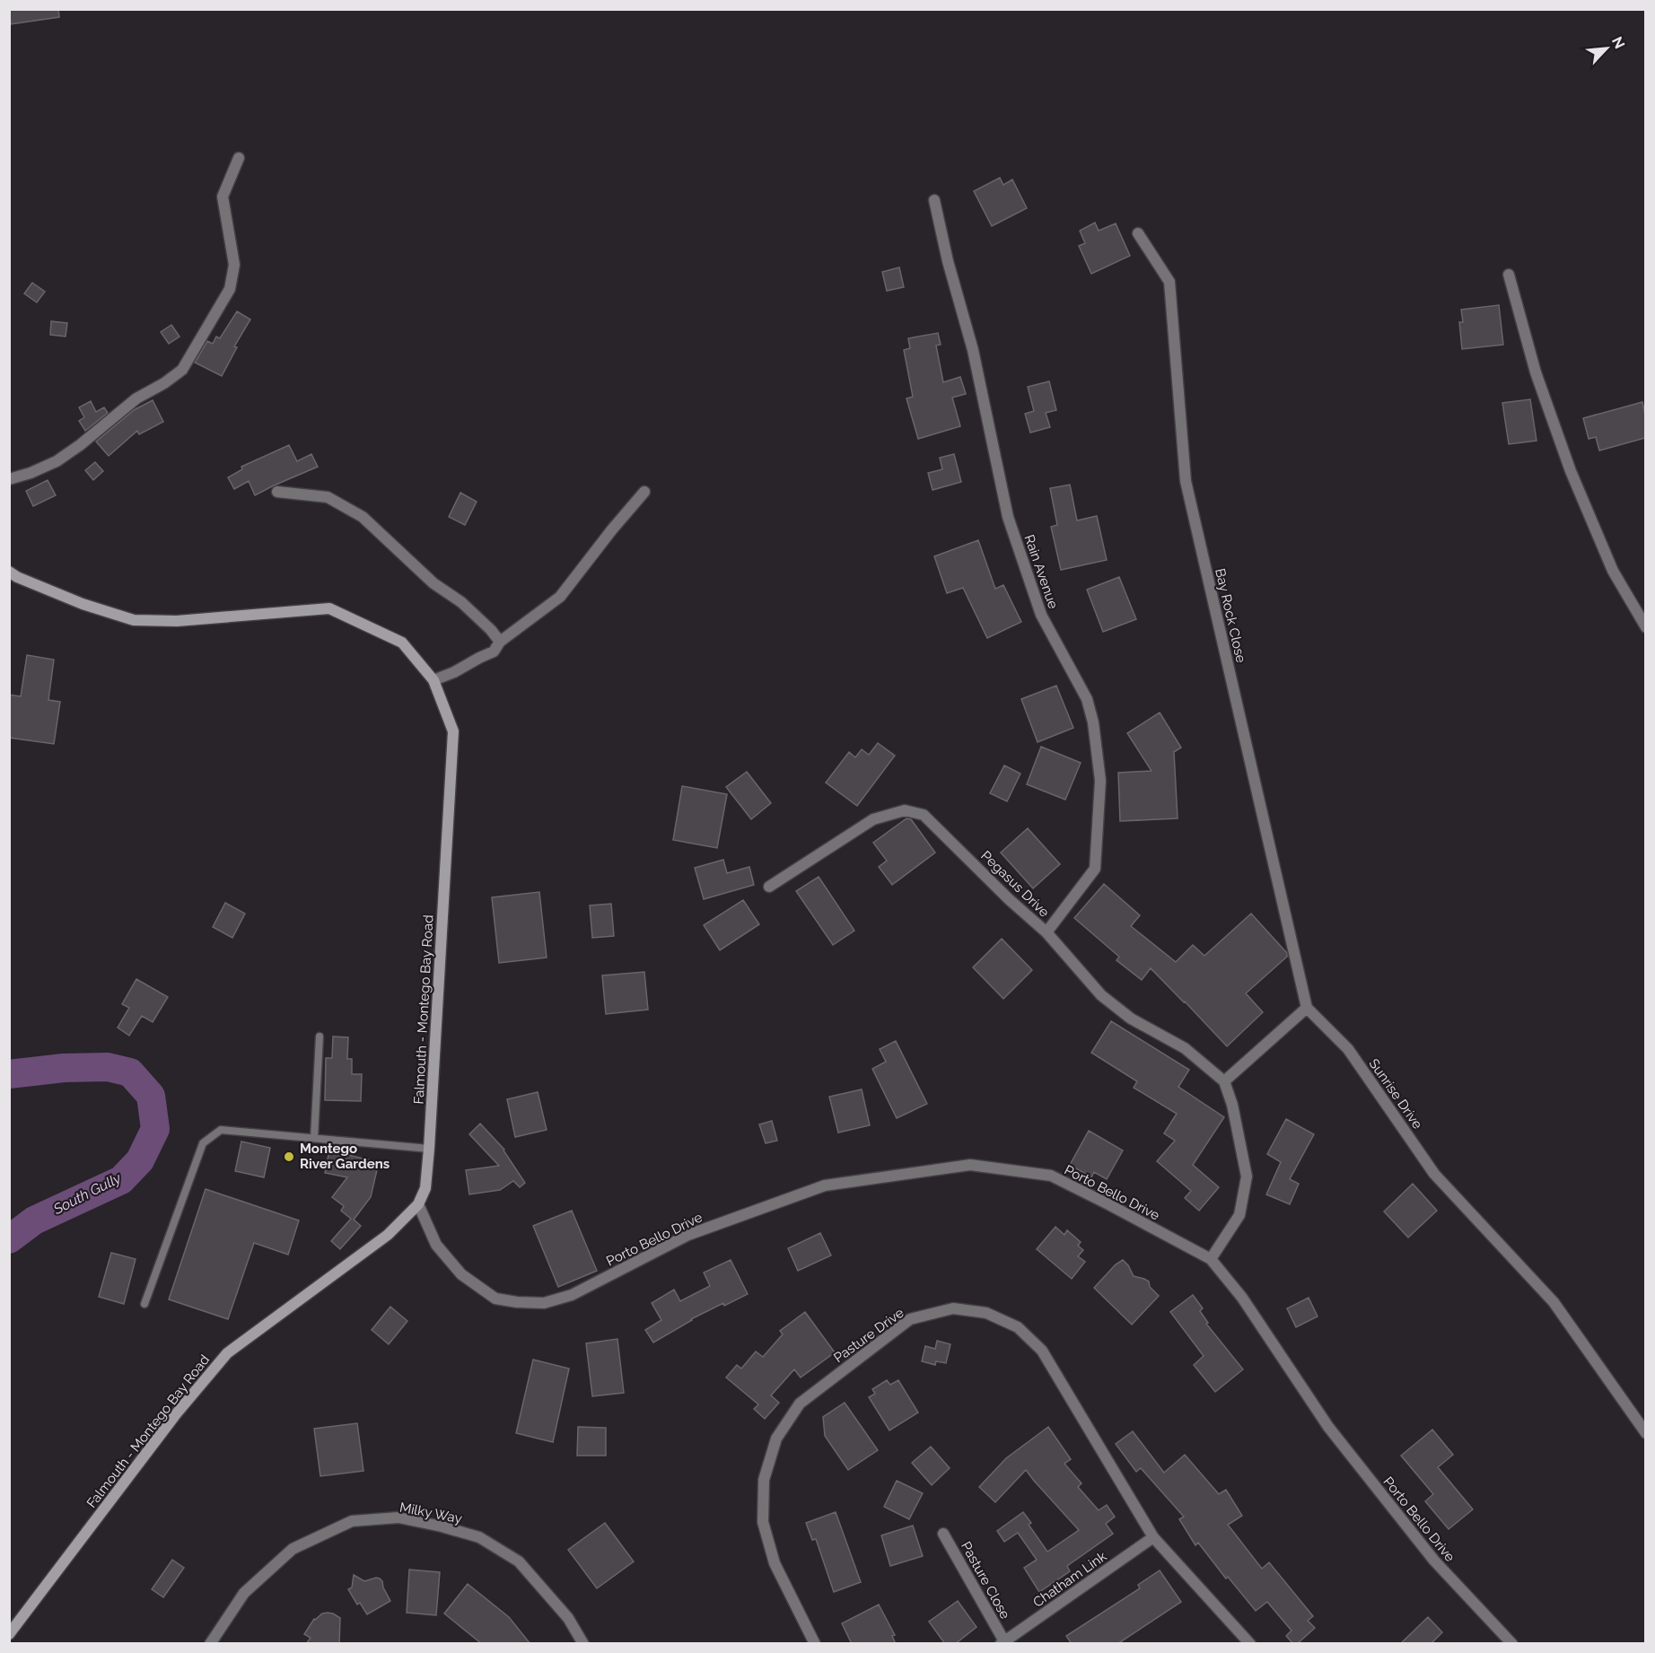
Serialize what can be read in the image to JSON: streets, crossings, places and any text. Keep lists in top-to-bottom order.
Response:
{
  "streets": {
    "main road": ["Falmouth - Montego Bay Road"],
    "street": [
      "Rain Avenue",
      "Bay Rock Close",
      "Pegasus Drive",
      "Sunrise Drive",
      "Porto Bello Drive",
      "Pasture Drive",
      "Milky Way",
      "Chatham Link",
      "Pasture Close"
    ]
  },
  "crossings": [
    ["Rain Avenue", "Pegasus Drive"],
    ["Bay Rock Close", "Sunrise Drive"],
    ["Falmouth - Montego Bay Road", "Porto Bello Drive"],
    ["Pasture Drive", "Chatham Link"],
    ["Chatham Link", "Pasture Close"]
  ],
  "water": ["South Gully"],
  "places": ["Montego River Gardens"],
  "north": "top right"
}
